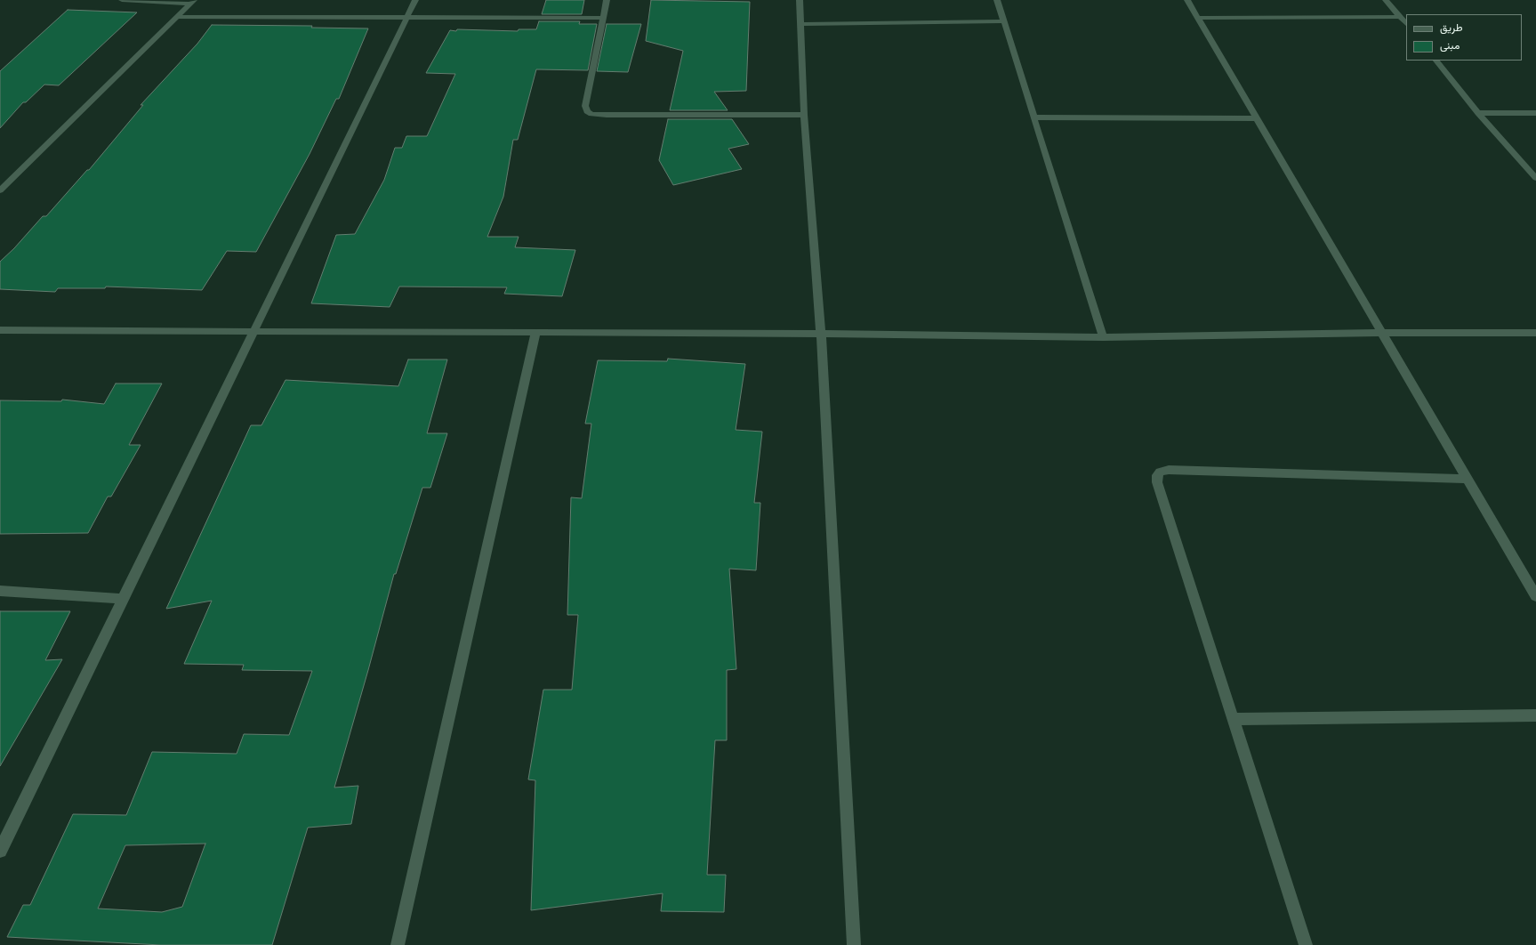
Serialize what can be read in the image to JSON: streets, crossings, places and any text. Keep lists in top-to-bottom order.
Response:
{
  "legend": ["طريق", "مبنى"]
}
